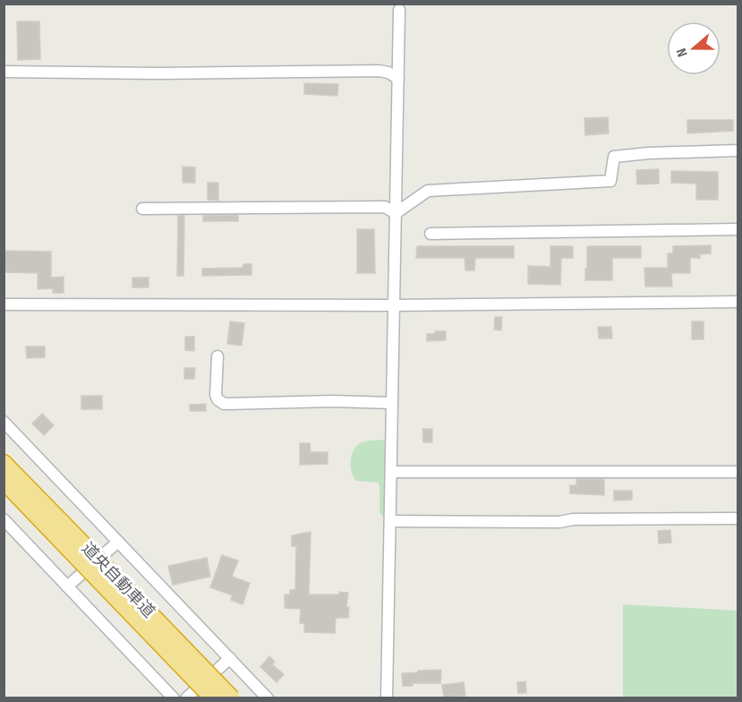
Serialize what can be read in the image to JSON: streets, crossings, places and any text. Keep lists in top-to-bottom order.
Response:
{
  "streets": {
    "highway": ["道央自動車道"]
  },
  "north": "left"
}
